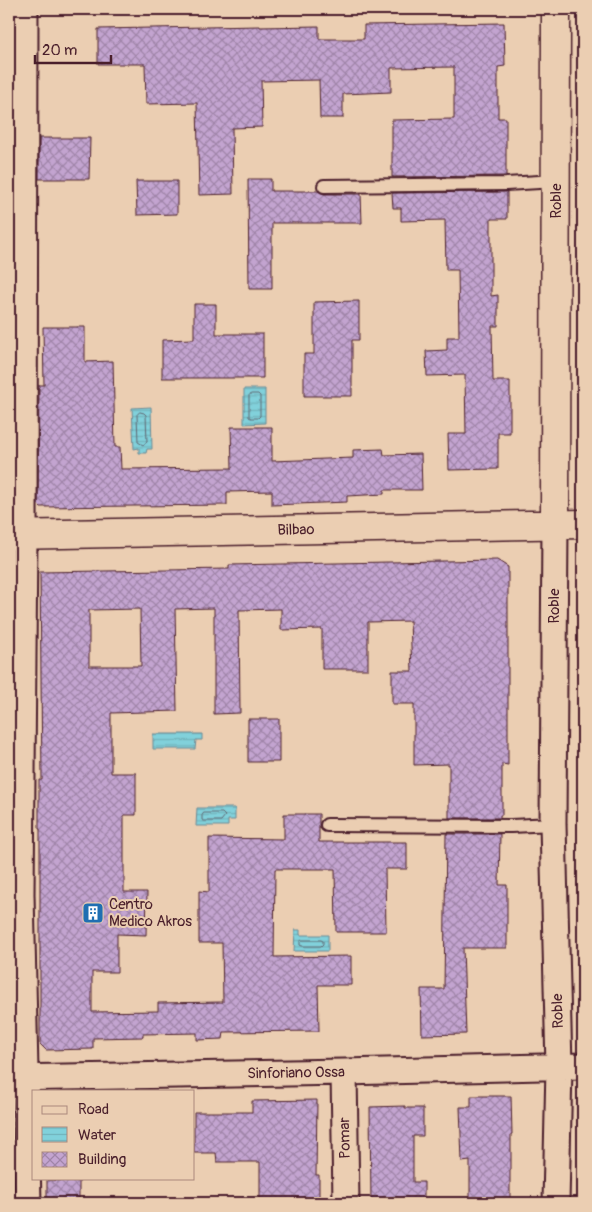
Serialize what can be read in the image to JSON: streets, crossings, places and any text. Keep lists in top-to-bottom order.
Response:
{
  "streets": {
    "main road": ["Roble", "Bilbao"],
    "street": ["Sinforiano Ossa", "Pomar"]
  },
  "crossings": [
    ["Roble", "Bilbao"],
    ["Roble", "Sinforiano Ossa"],
    ["Sinforiano Ossa", "Pomar"]
  ],
  "places": {
    "building": ["Centro Medico Akros"]
  },
  "legend": ["Road", "Water", "Building"],
  "scale_bar": "20 m"
}
